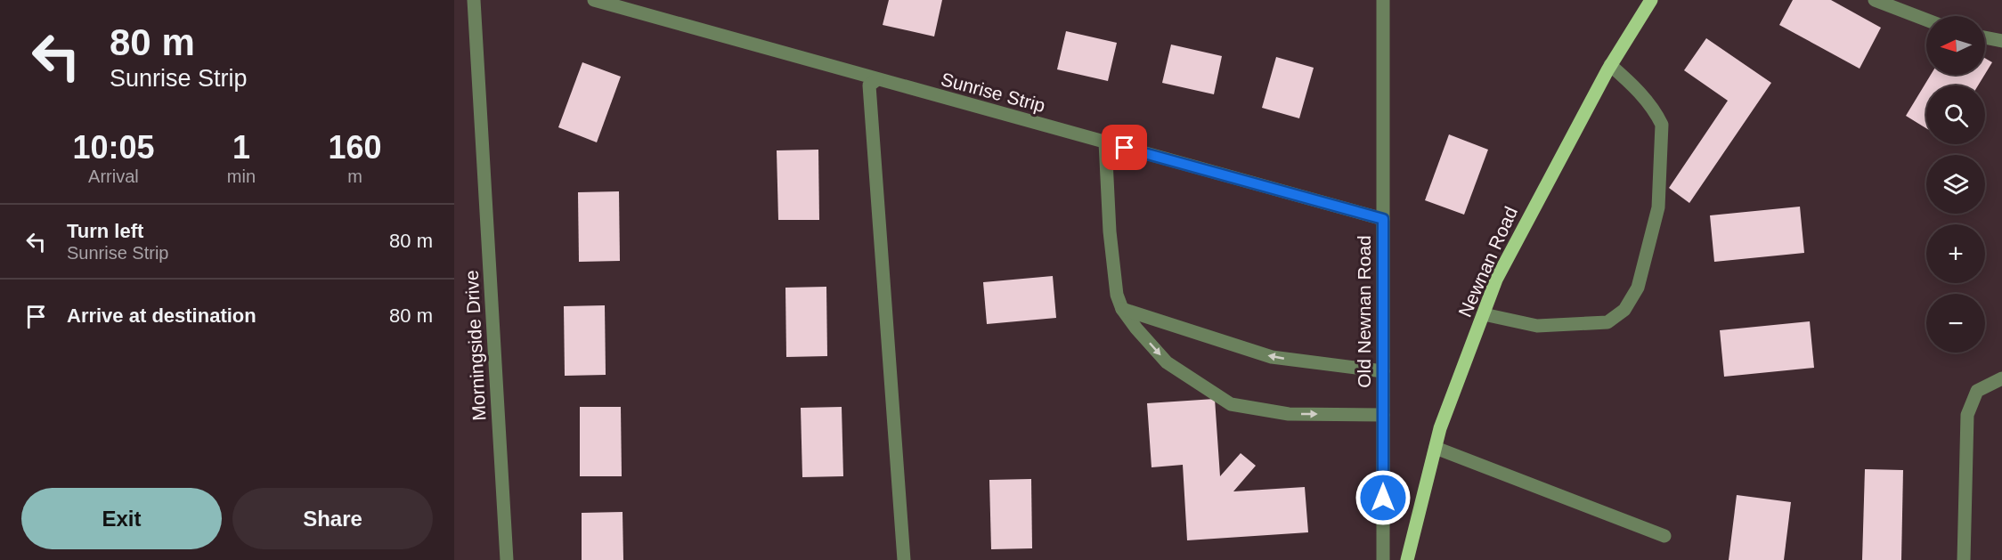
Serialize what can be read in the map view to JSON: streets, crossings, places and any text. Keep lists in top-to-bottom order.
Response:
{
  "streets": {
    "main road": ["Newnan Road"],
    "street": ["Sunrise Strip", "Old Newnan Road", "Morningside Drive"]
  },
  "crossings": [
    ["Sunrise Strip", "Old Newnan Road"]
  ],
  "north": "left",
  "page": {
    "turn": ["80 m", "Sunrise Strip"],
    "map_buttons": ["+", "−"],
    "eta": [
      "10:05",
      "Arrival",
      "1",
      "min",
      "160",
      "m"
    ],
    "list": [
      {
        "name": "Turn left",
        "note": "Sunrise Strip",
        "value": "80 m"
      },
      {
        "name": "Arrive at destination",
        "value": "80 m"
      }
    ],
    "buttons": ["Exit", "Share"]
  }
}
